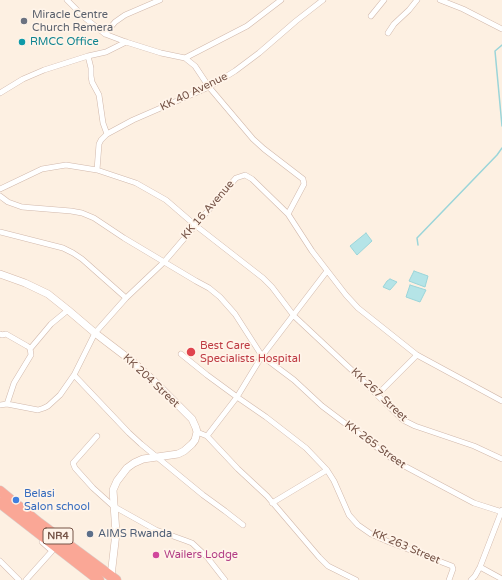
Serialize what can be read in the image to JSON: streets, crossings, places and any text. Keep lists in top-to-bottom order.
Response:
{
  "streets": {
    "highway": ["NR4"],
    "street": [
      "KK 40 Avenue",
      "KK 16 Avenue",
      "KK 204 Street",
      "KK 267 Street",
      "KK 265 Street",
      "KK 263 Street"
    ]
  },
  "crossings": [
    ["KK 16 Avenue", "KK 204 Street"],
    ["KK 16 Avenue", "KK 267 Street"]
  ],
  "places": [
    "Miracle Centre Church Remera",
    "RMCC Office",
    "Best Care Specialists Hospital",
    "Belasi Salon school",
    "AIMS Rwanda",
    "Wailers Lodge"
  ]
}
